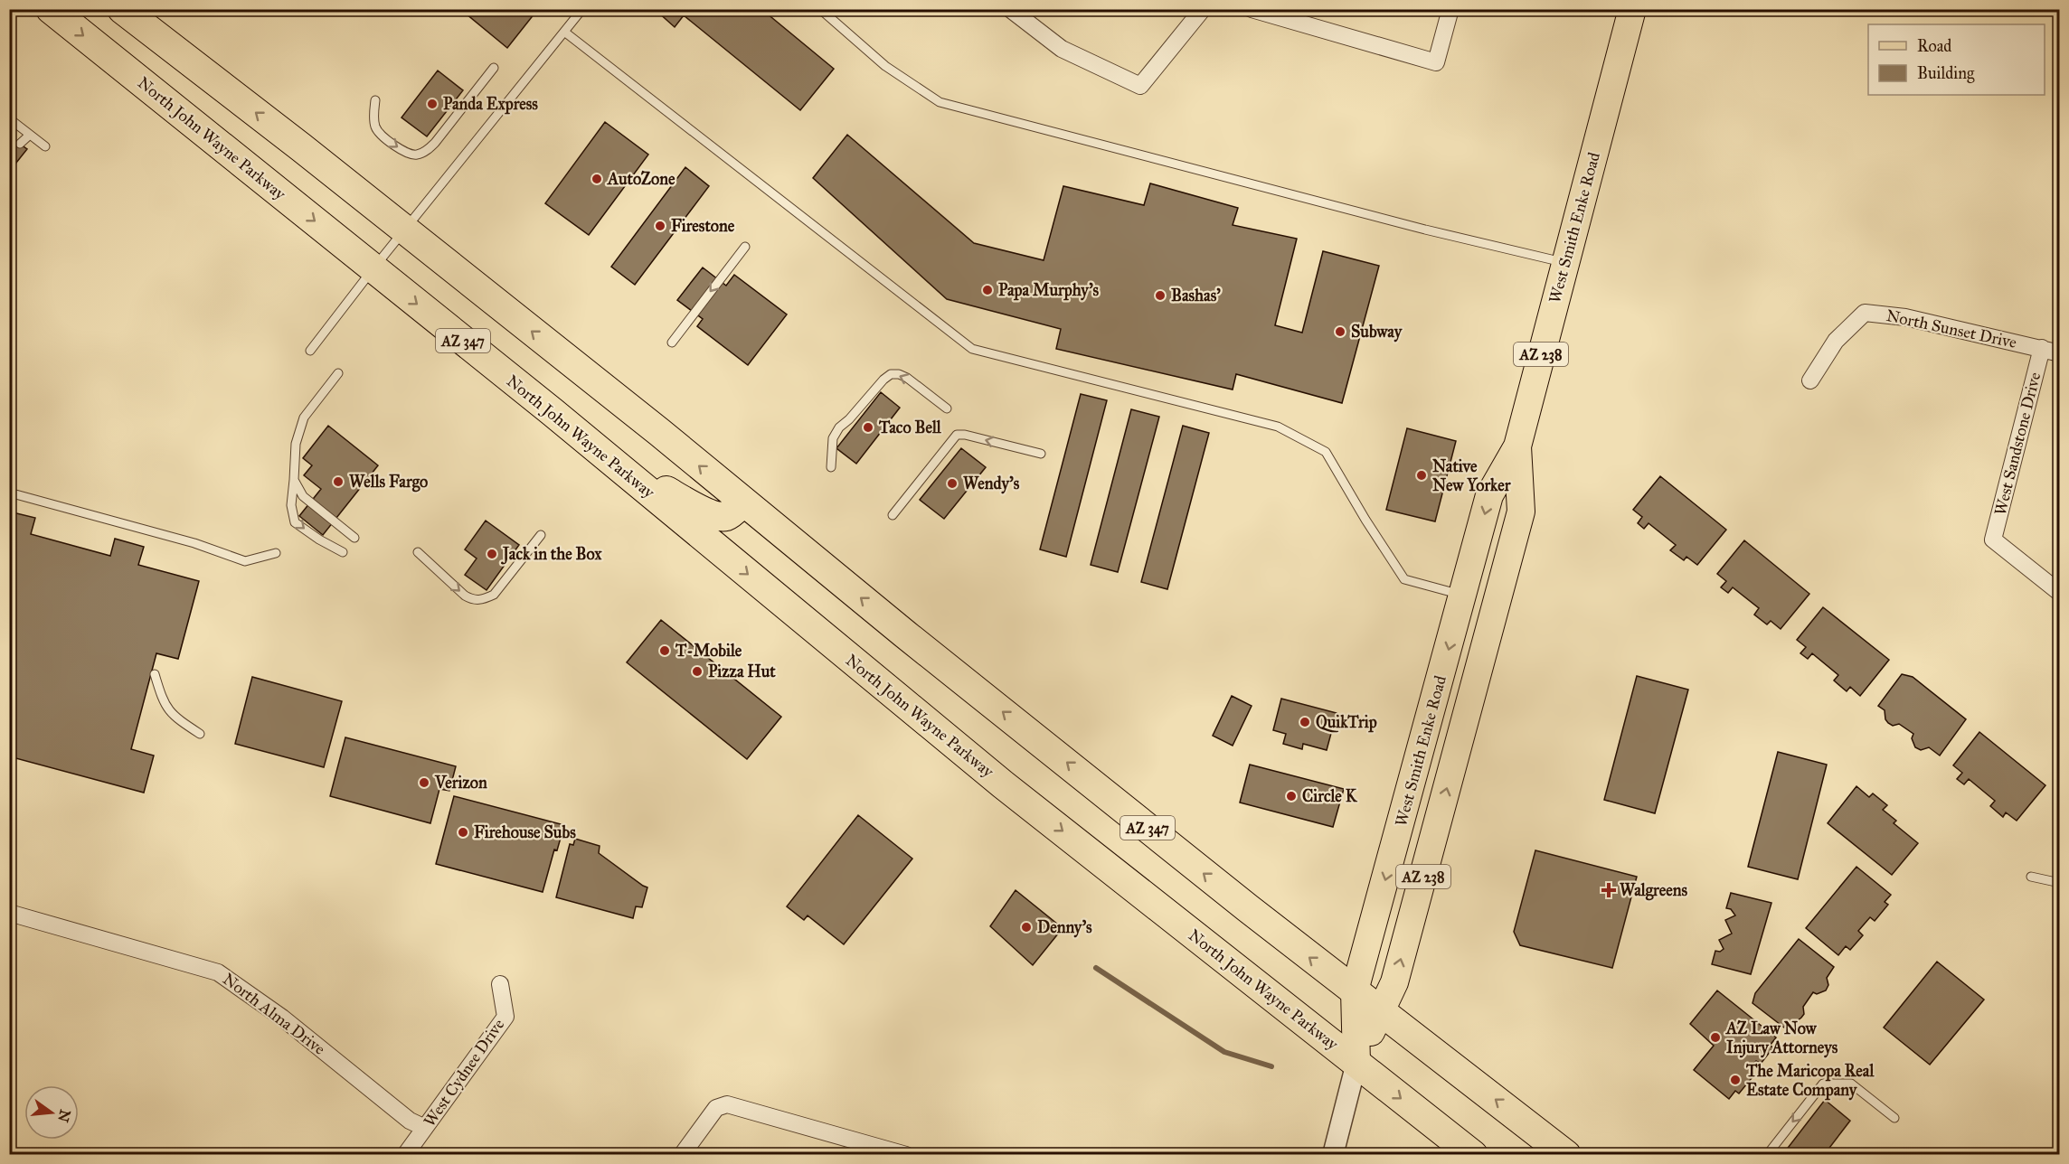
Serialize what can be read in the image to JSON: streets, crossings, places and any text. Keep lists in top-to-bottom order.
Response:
{
  "streets": {
    "highway": ["North John Wayne Parkway", "AZ 347"],
    "main road": ["West Smith Enke Road", "AZ 238"],
    "street": [
      "North Sunset Drive",
      "West Sandstone Drive",
      "North Alma Drive",
      "West Cydnee Drive"
    ]
  },
  "crossings": [
    ["North John Wayne Parkway", "West Smith Enke Road"],
    ["West Smith Enke Road", "AZ 347"],
    ["North Sunset Drive", "West Sandstone Drive"],
    ["North Alma Drive", "West Cydnee Drive"]
  ],
  "places": {
    "other": [
      "Panda Express",
      "AutoZone",
      "Firestone",
      "Papa Murphy's",
      "Bashas'",
      "Subway",
      "Taco Bell",
      "Native New Yorker",
      "Wells Fargo",
      "Wendy's",
      "Jack in the Box",
      "T-Mobile",
      "Pizza Hut",
      "QuikTrip",
      "Verizon",
      "Circle K",
      "Firehouse Subs",
      "Denny's",
      "AZ Law Now Injury Attorneys",
      "The Maricopa Real Estate Company"
    ],
    "health": ["Walgreens"]
  },
  "legend": ["Road", "Building"],
  "north": "right"
}
